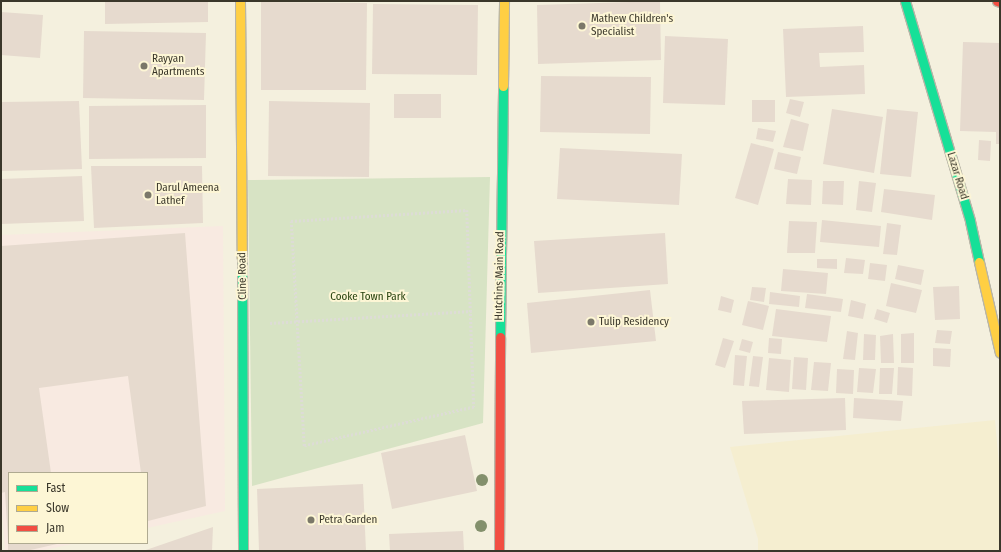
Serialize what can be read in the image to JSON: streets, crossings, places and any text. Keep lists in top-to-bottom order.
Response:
{
  "streets": {
    "street": ["Lazar Road", "Cline Road", "Hutchins Main Road"]
  },
  "parks": ["Cooke Town Park"],
  "places": [
    "Mathew Children's Specialist",
    "Rayyan Apartments",
    "Darul Ameena Lathef",
    "Tulip Residency",
    "Petra Garden"
  ],
  "legend": ["Fast", "Slow", "Jam"]
}
